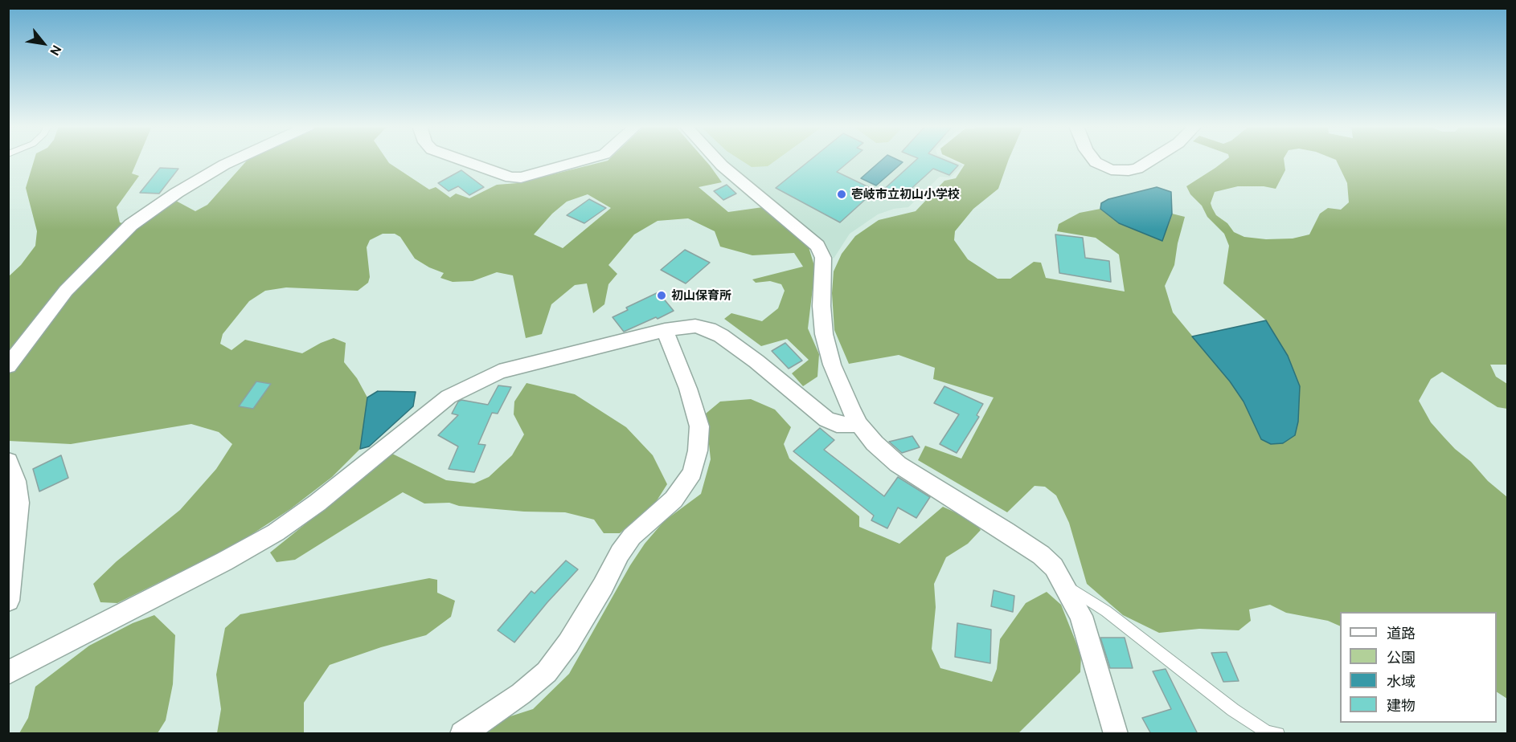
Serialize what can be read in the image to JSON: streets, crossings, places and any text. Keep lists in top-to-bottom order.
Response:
{
  "places": ["壱岐市立初山小学校", "初山保育所"],
  "legend": [
    "道路",
    "公園",
    "水域",
    "建物"
  ],
  "north": "bottom right"
}
